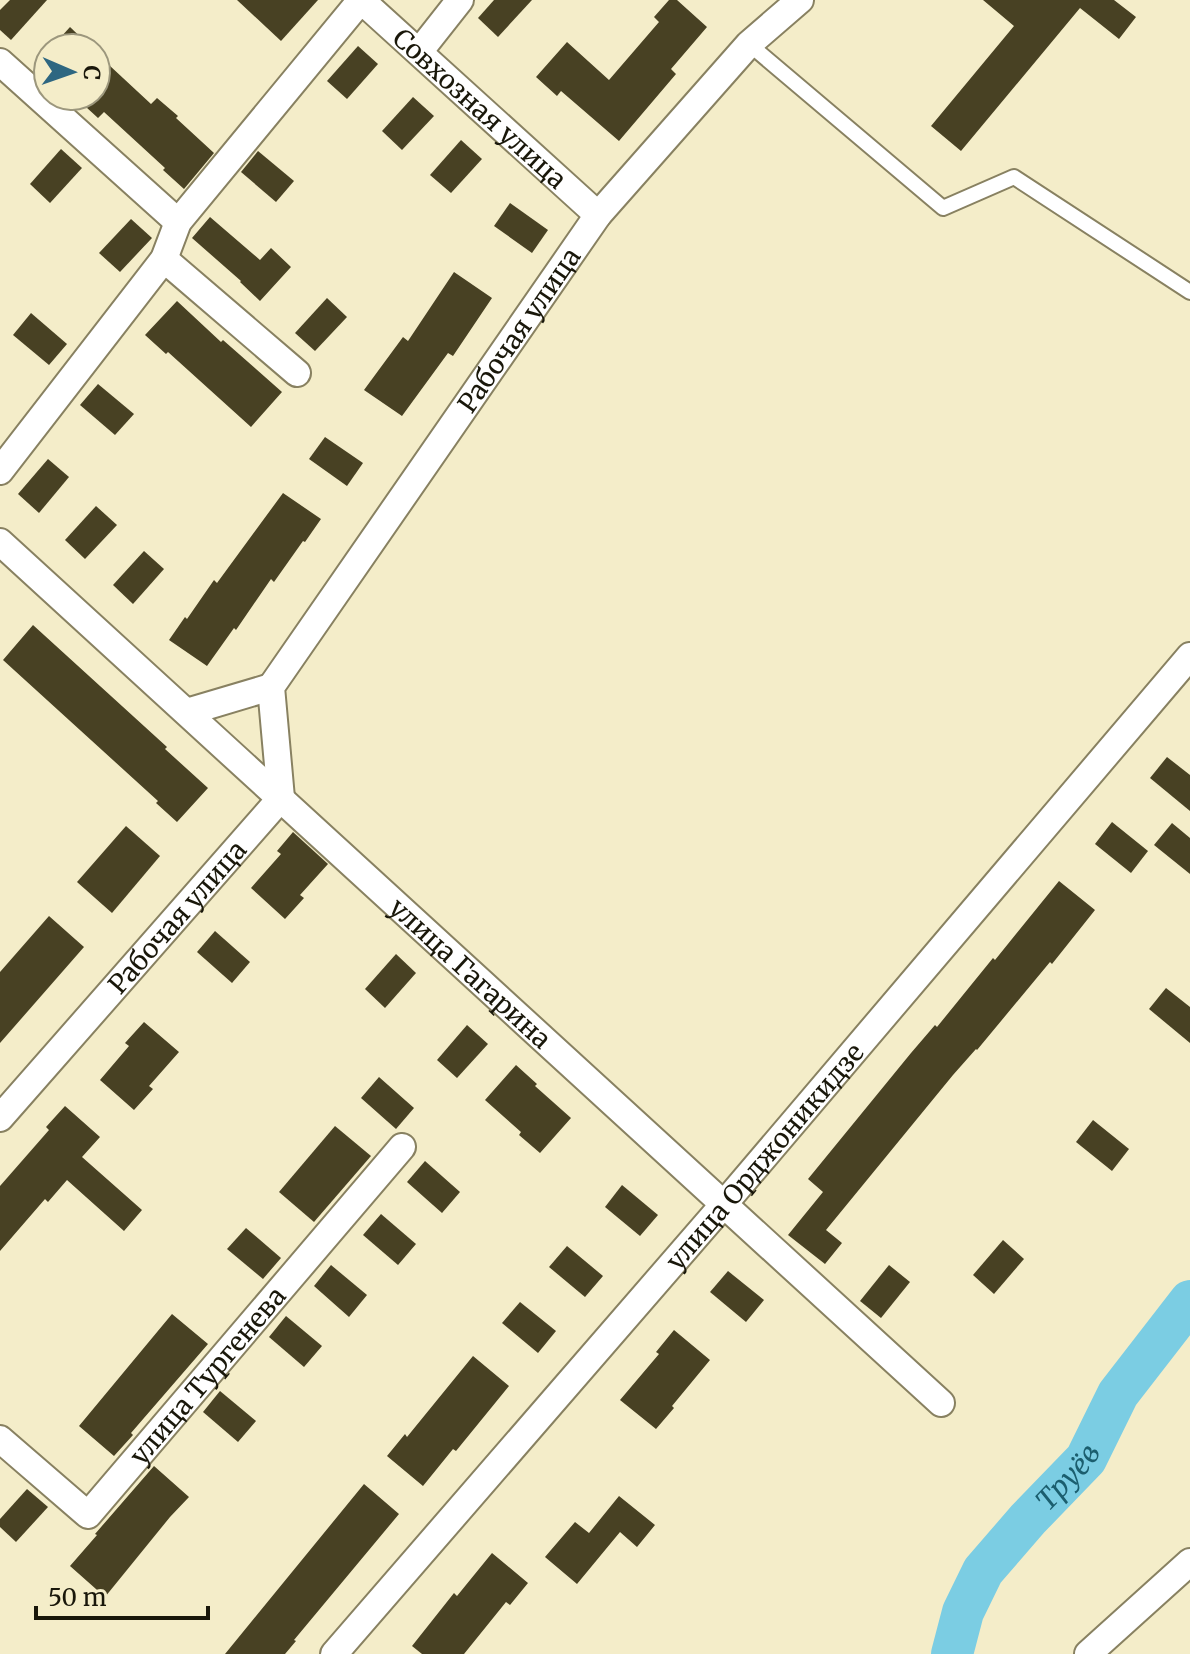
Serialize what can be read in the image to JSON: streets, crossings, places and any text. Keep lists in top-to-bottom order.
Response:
{
  "streets": {
    "street": [
      "Совхозная улица",
      "Рабочая улица",
      "улица Гагарина",
      "улица Орджоникидзе",
      "улица Тургенева"
    ]
  },
  "crossings": [
    ["Совхозная улица", "Рабочая улица"],
    ["Рабочая улица", "улица Гагарина"],
    ["улица Гагарина", "улица Орджоникидзе"]
  ],
  "water": ["Труёв"],
  "scale_bar": "50 m",
  "north": "right"
}
